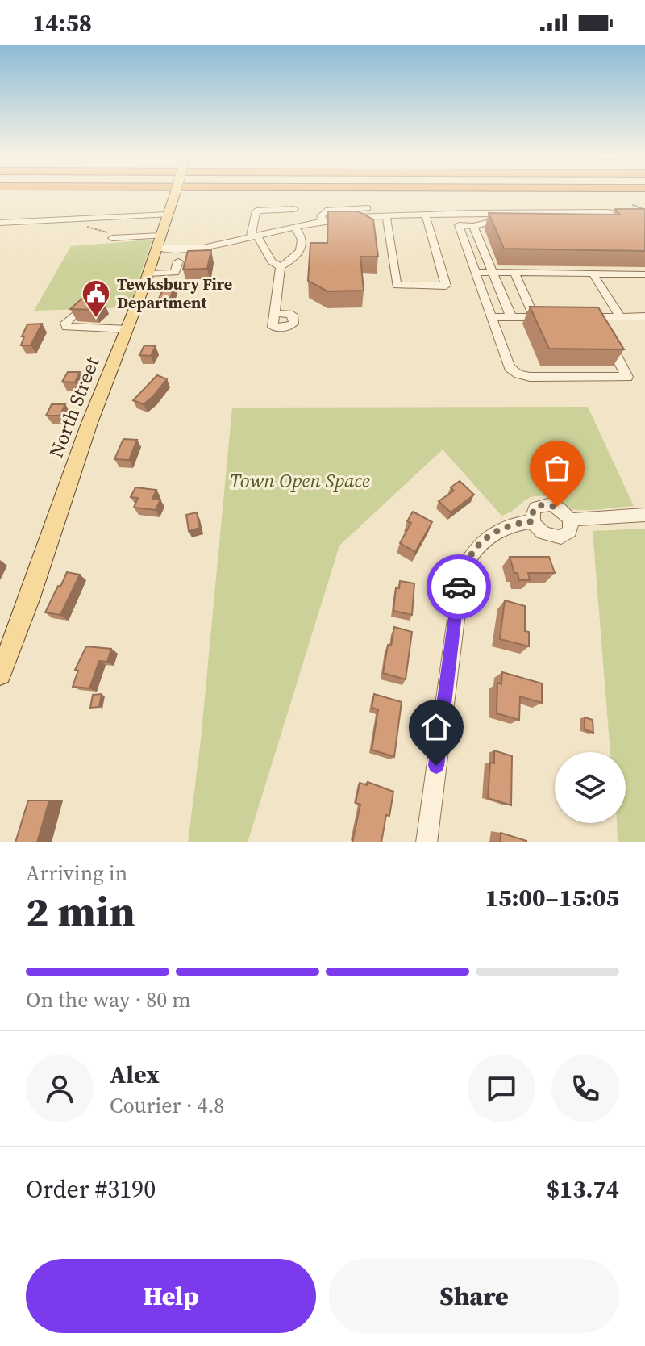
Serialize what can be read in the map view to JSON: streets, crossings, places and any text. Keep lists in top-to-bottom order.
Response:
{
  "streets": {
    "main road": ["North Street"]
  },
  "parks": ["Town Open Space"],
  "places": {
    "public building": ["Tewksbury Fire Department"]
  },
  "page": {
    "status": "14:58",
    "heading": ["2 min", "Arriving in", "15:00–15:05"],
    "panel": [
      "Alex",
      "Courier · 4.8",
      "Order #3190",
      "$13.74"
    ],
    "bar": "On the way · 80 m",
    "buttons": ["Help", "Share"]
  }
}
